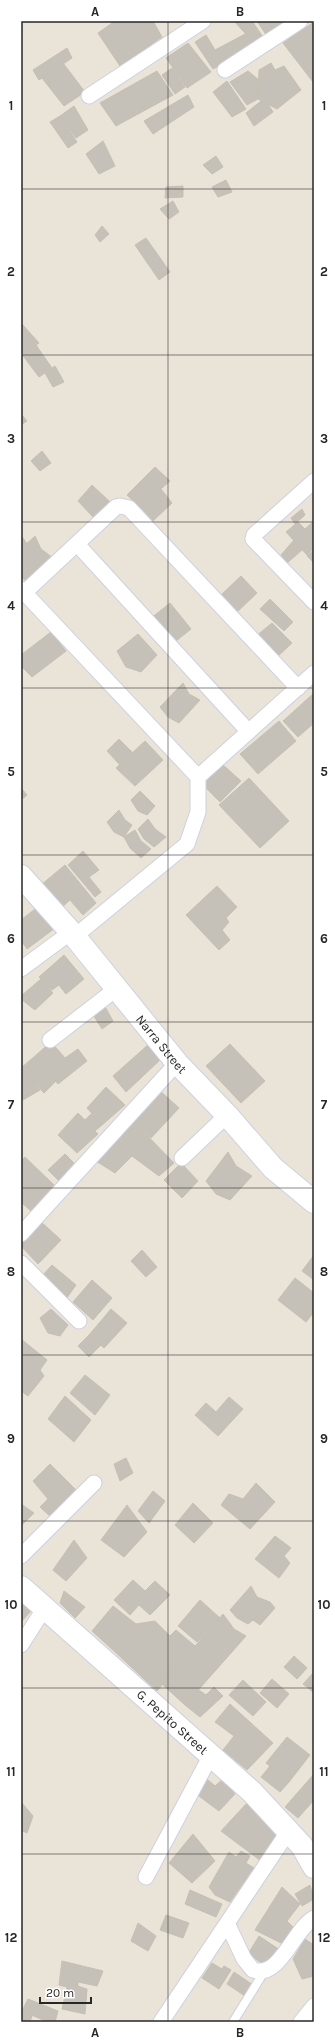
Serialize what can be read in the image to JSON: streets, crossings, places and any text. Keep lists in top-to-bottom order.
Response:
{
  "streets": {
    "street": ["Narra Street", "G. Pepito Street"]
  },
  "scale_bar": "20 m",
  "grid": {
    "columns": ["A", "B"],
    "rows": [
      "1",
      "2",
      "3",
      "4",
      "5",
      "6",
      "7",
      "8",
      "9",
      "10",
      "11",
      "12"
    ]
  }
}
